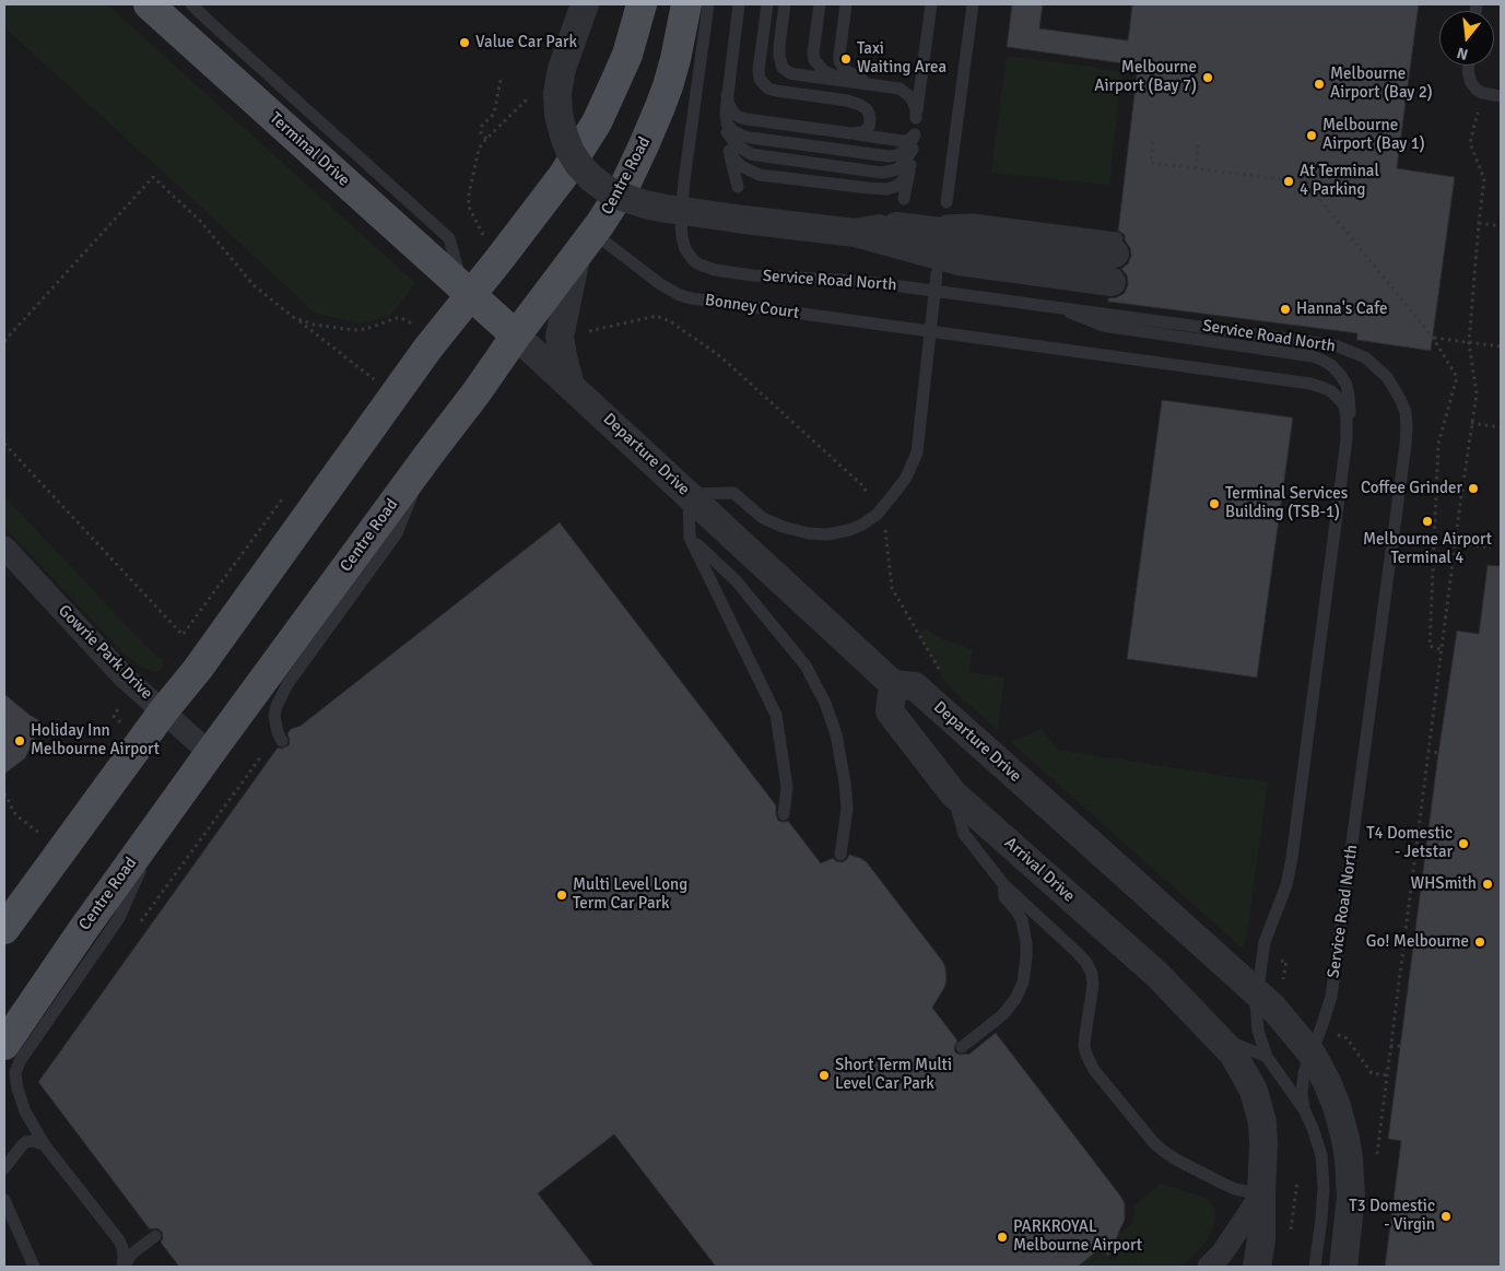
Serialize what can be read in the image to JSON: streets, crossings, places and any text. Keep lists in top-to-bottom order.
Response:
{
  "streets": {
    "main road": ["Terminal Drive", "Centre Road", "Departure Drive"],
    "street": ["Gowrie Park Drive", "Arrival Drive"],
    "lane": ["Service Road North", "Bonney Court"]
  },
  "crossings": [
    ["Terminal Drive", "Departure Drive"],
    ["Centre Road", "Bonney Court"],
    ["Centre Road", "Departure Drive"],
    ["Centre Road", "Gowrie Park Drive"],
    ["Departure Drive", "Arrival Drive"]
  ],
  "places": [
    "Value Car Park",
    "Taxi Waiting Area",
    "Melbourne Airport (Bay 7)",
    "Melbourne Airport (Bay 2)",
    "Melbourne Airport (Bay 1)",
    "At Terminal 4 Parking",
    "Hanna's Cafe",
    "Coffee Grinder",
    "Terminal Services Building (TSB-1)",
    "Melbourne Airport Terminal 4",
    "Holiday Inn Melbourne Airport",
    "T4 Domestic - Jetstar",
    "WHSmith",
    "Multi Level Long Term Car Park",
    "Go! Melbourne",
    "Short Term Multi Level Car Park",
    "T3 Domestic - Virgin",
    "PARKROYAL Melbourne Airport"
  ],
  "north": "bottom"
}
